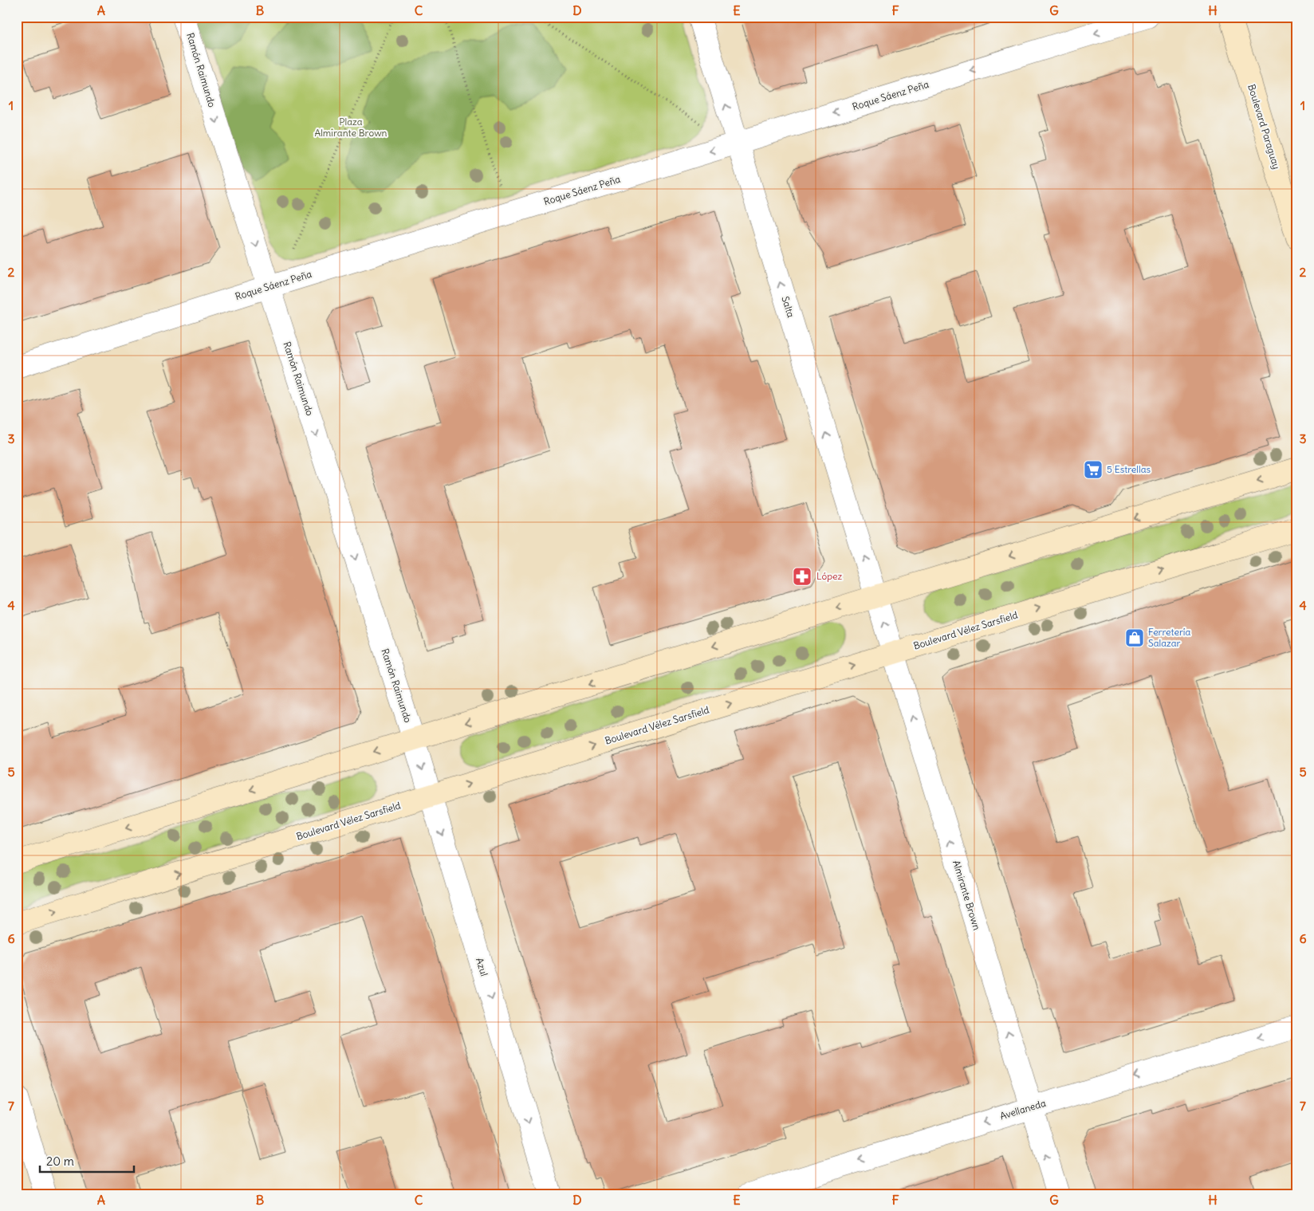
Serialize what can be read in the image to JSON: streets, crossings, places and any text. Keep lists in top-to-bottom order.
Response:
{
  "streets": {
    "main road": ["Boulevard Paraguay", "Boulevard Vélez Sarsfield"],
    "street": [
      "Ramón Raimundo",
      "Roque Sáenz Peña",
      "Salta",
      "Almirante Brown",
      "Azul",
      "Avellaneda"
    ]
  },
  "crossings": [
    ["Ramón Raimundo", "Roque Sáenz Peña"],
    ["Ramón Raimundo", "Azul"],
    ["Roque Sáenz Peña", "Salta"],
    ["Salta", "Almirante Brown"],
    ["Boulevard Vélez Sarsfield", "Almirante Brown"],
    ["Boulevard Vélez Sarsfield", "Azul"],
    ["Almirante Brown", "Avellaneda"]
  ],
  "one_way": [
    "Ramón Raimundo",
    "Roque Sáenz Peña",
    "Salta",
    "Almirante Brown",
    "Azul",
    "Avellaneda"
  ],
  "parks": ["Plaza Almirante Brown"],
  "places": {
    "supermarket": ["5 Estrellas"],
    "pharmacy": ["López"],
    "shop": ["Ferretería Salazar"]
  },
  "scale_bar": "20 m",
  "grid": {
    "columns": [
      "A",
      "B",
      "C",
      "D",
      "E",
      "F",
      "G",
      "H"
    ],
    "rows": [
      "1",
      "2",
      "3",
      "4",
      "5",
      "6",
      "7"
    ]
  }
}
